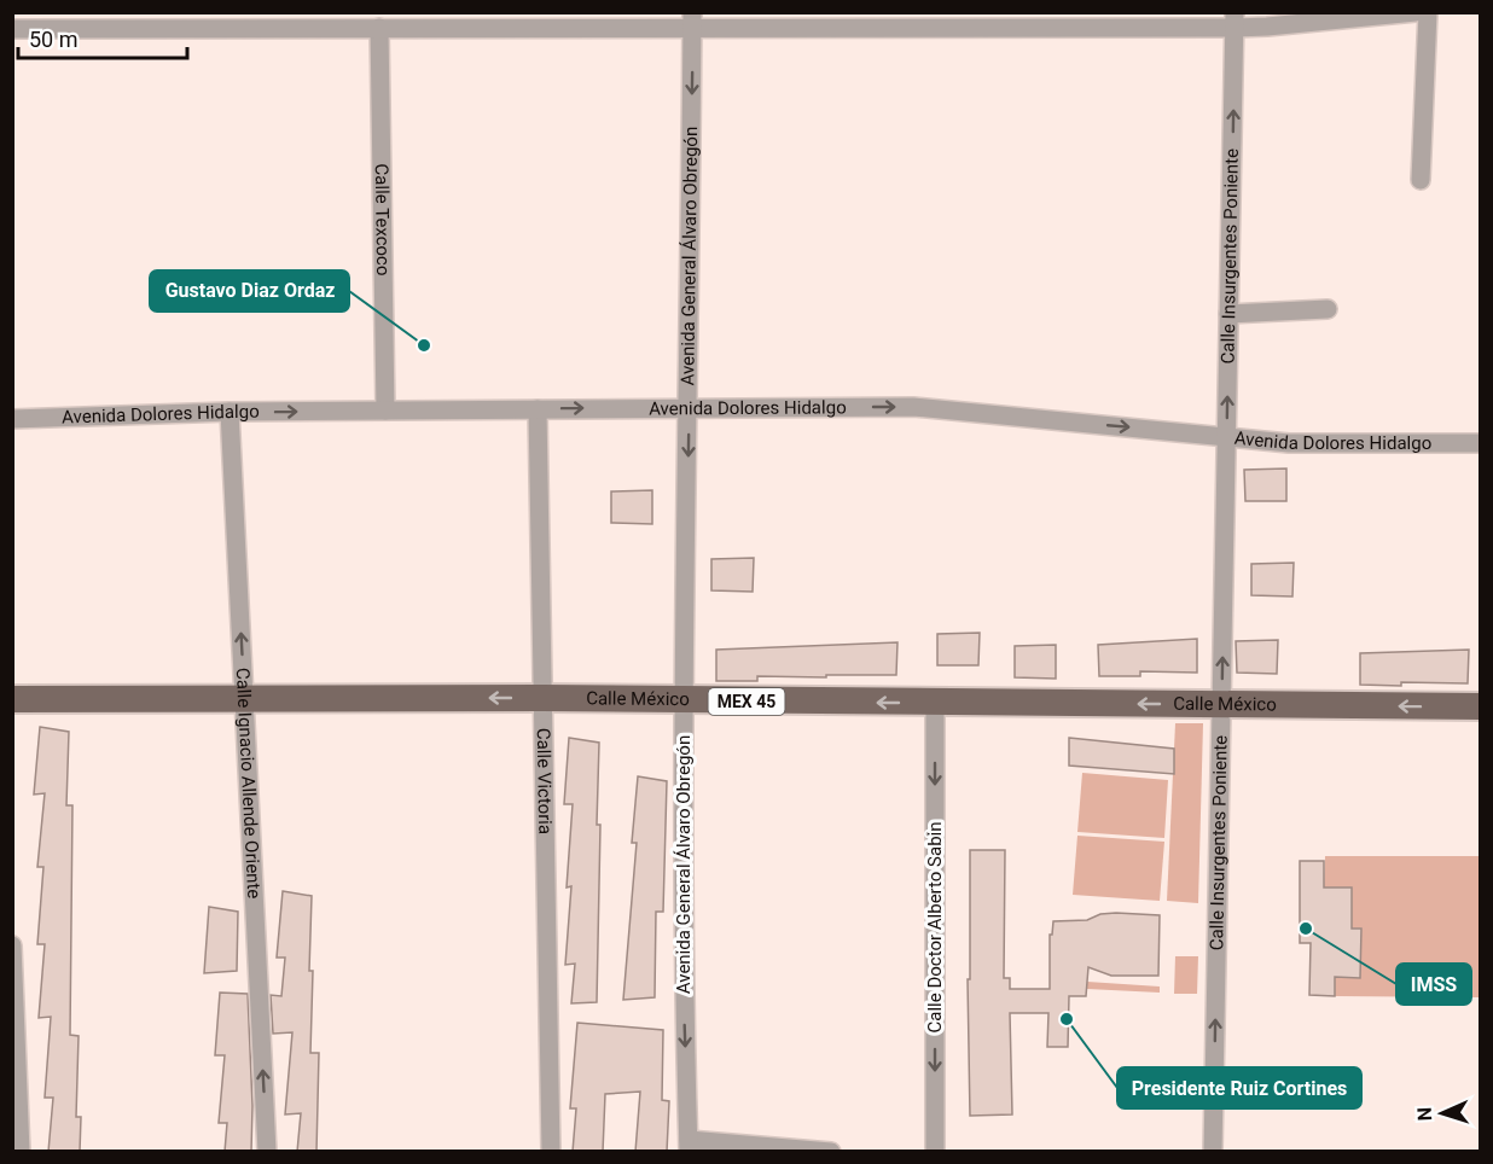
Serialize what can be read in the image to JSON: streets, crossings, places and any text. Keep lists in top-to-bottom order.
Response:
{
  "streets": {
    "main road": ["Calle México", "MEX 45"],
    "street": [
      "Calle Texcoco",
      "Avenida General Álvaro Obregón",
      "Calle Insurgentes Poniente",
      "Avenida Dolores Hidalgo",
      "Calle Victoria",
      "Calle Ignacio Allende Oriente",
      "Calle Doctor Alberto Sabin"
    ]
  },
  "crossings": [
    ["Calle Texcoco", "Avenida Dolores Hidalgo"],
    ["Avenida General Álvaro Obregón", "Avenida Dolores Hidalgo"],
    ["Avenida General Álvaro Obregón", "Calle México"],
    ["Calle Insurgentes Poniente", "Avenida Dolores Hidalgo"],
    ["Calle Insurgentes Poniente", "Calle México"],
    ["Avenida Dolores Hidalgo", "Calle Victoria"],
    ["Avenida Dolores Hidalgo", "Calle Ignacio Allende Oriente"],
    ["Calle México", "Calle Victoria"],
    ["Calle México", "Calle Ignacio Allende Oriente"],
    ["Calle México", "Calle Doctor Alberto Sabin"]
  ],
  "one_way": [
    "Avenida General Álvaro Obregón",
    "Calle Insurgentes Poniente",
    "Avenida Dolores Hidalgo",
    "Calle México",
    "Calle Ignacio Allende Oriente",
    "Calle Doctor Alberto Sabin"
  ],
  "places": ["Gustavo Diaz Ordaz", "IMSS", "Presidente Ruiz Cortines"],
  "scale_bar": "50 m",
  "north": "left"
}
